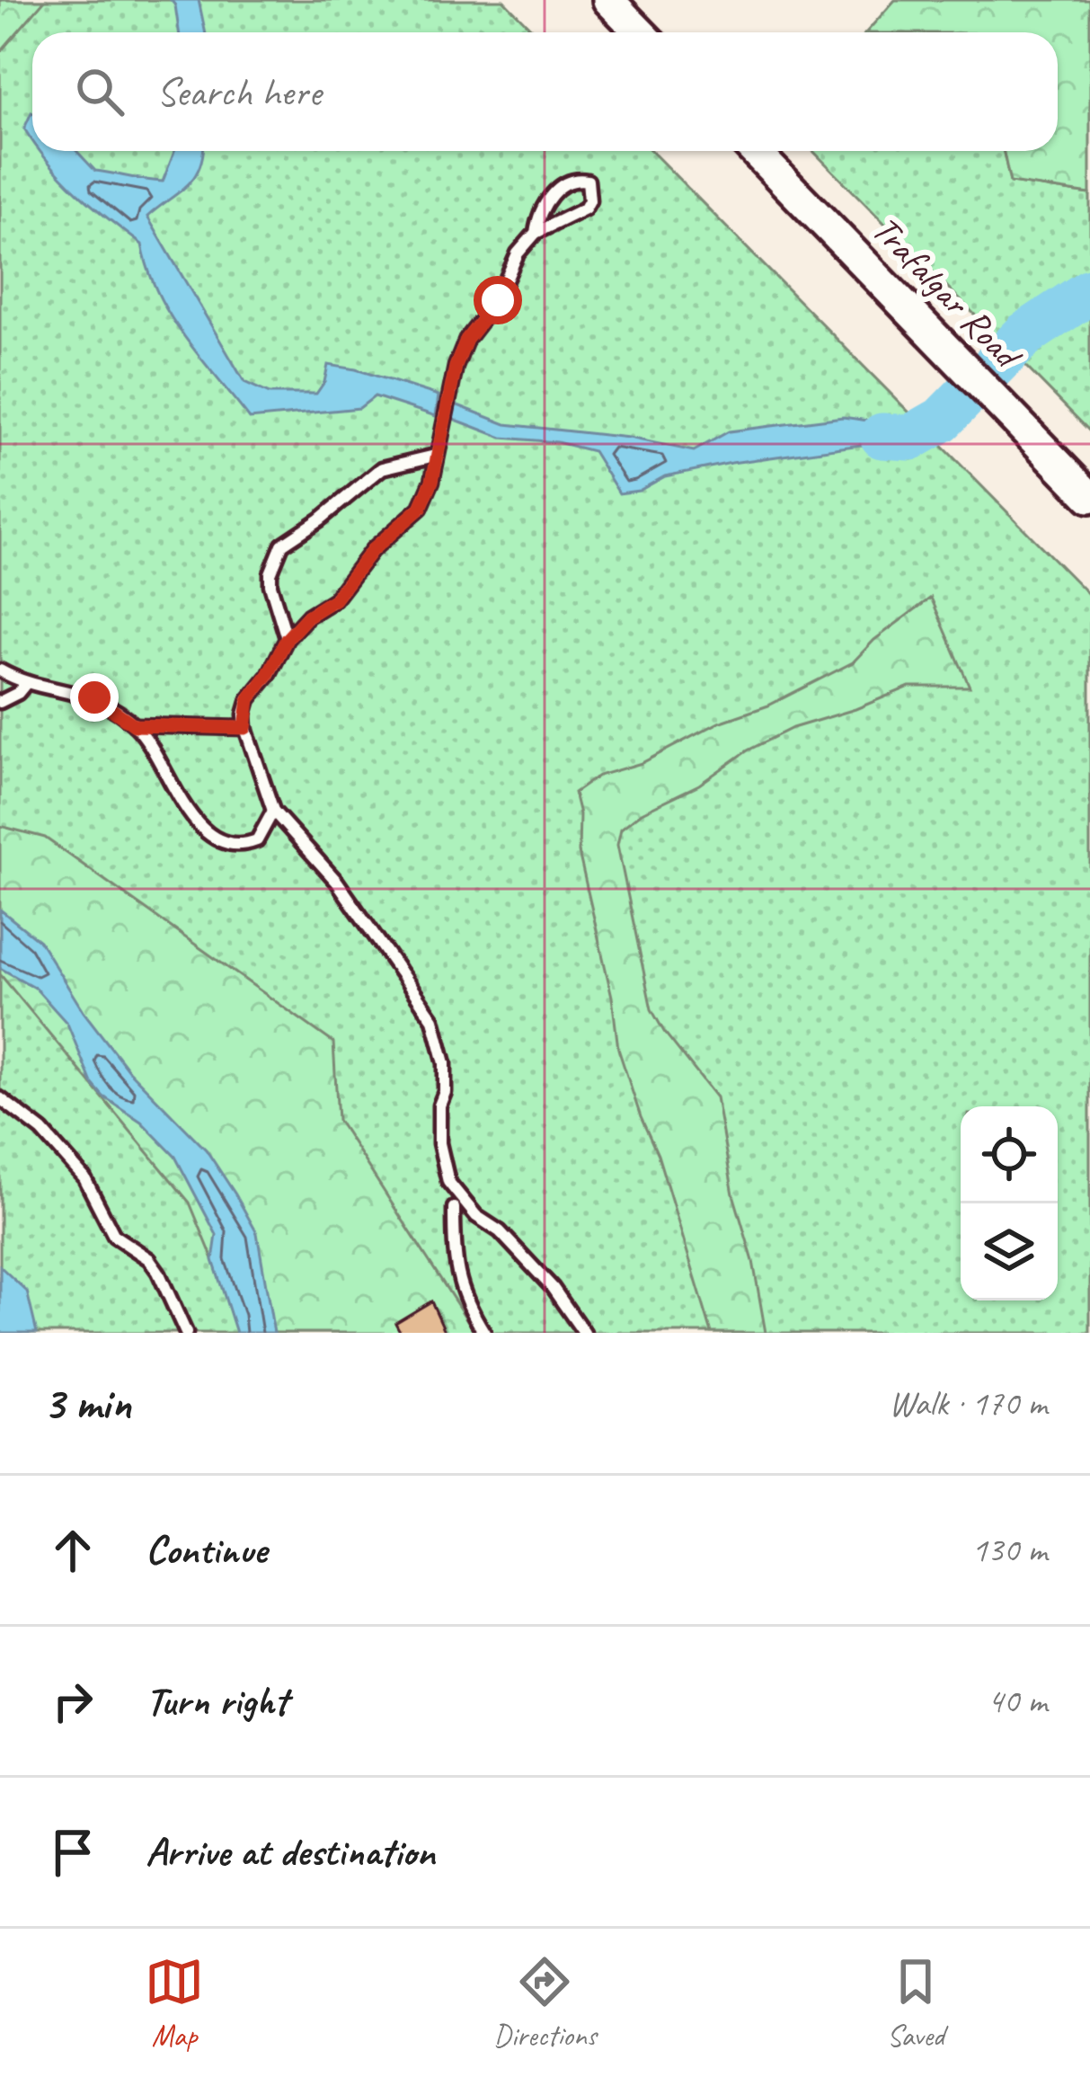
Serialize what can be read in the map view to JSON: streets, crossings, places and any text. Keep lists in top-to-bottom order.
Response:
{
  "streets": {
    "main road": ["Trafalgar Road"]
  },
  "page": {
    "search": "Search here",
    "heading": ["3 min", "Walk · 170 m"],
    "list": [
      ["Continue", "130 m"],
      ["Turn right", "40 m"],
      "Arrive at destination"
    ],
    "nav": ["Map", "Directions", "Saved"]
  }
}
